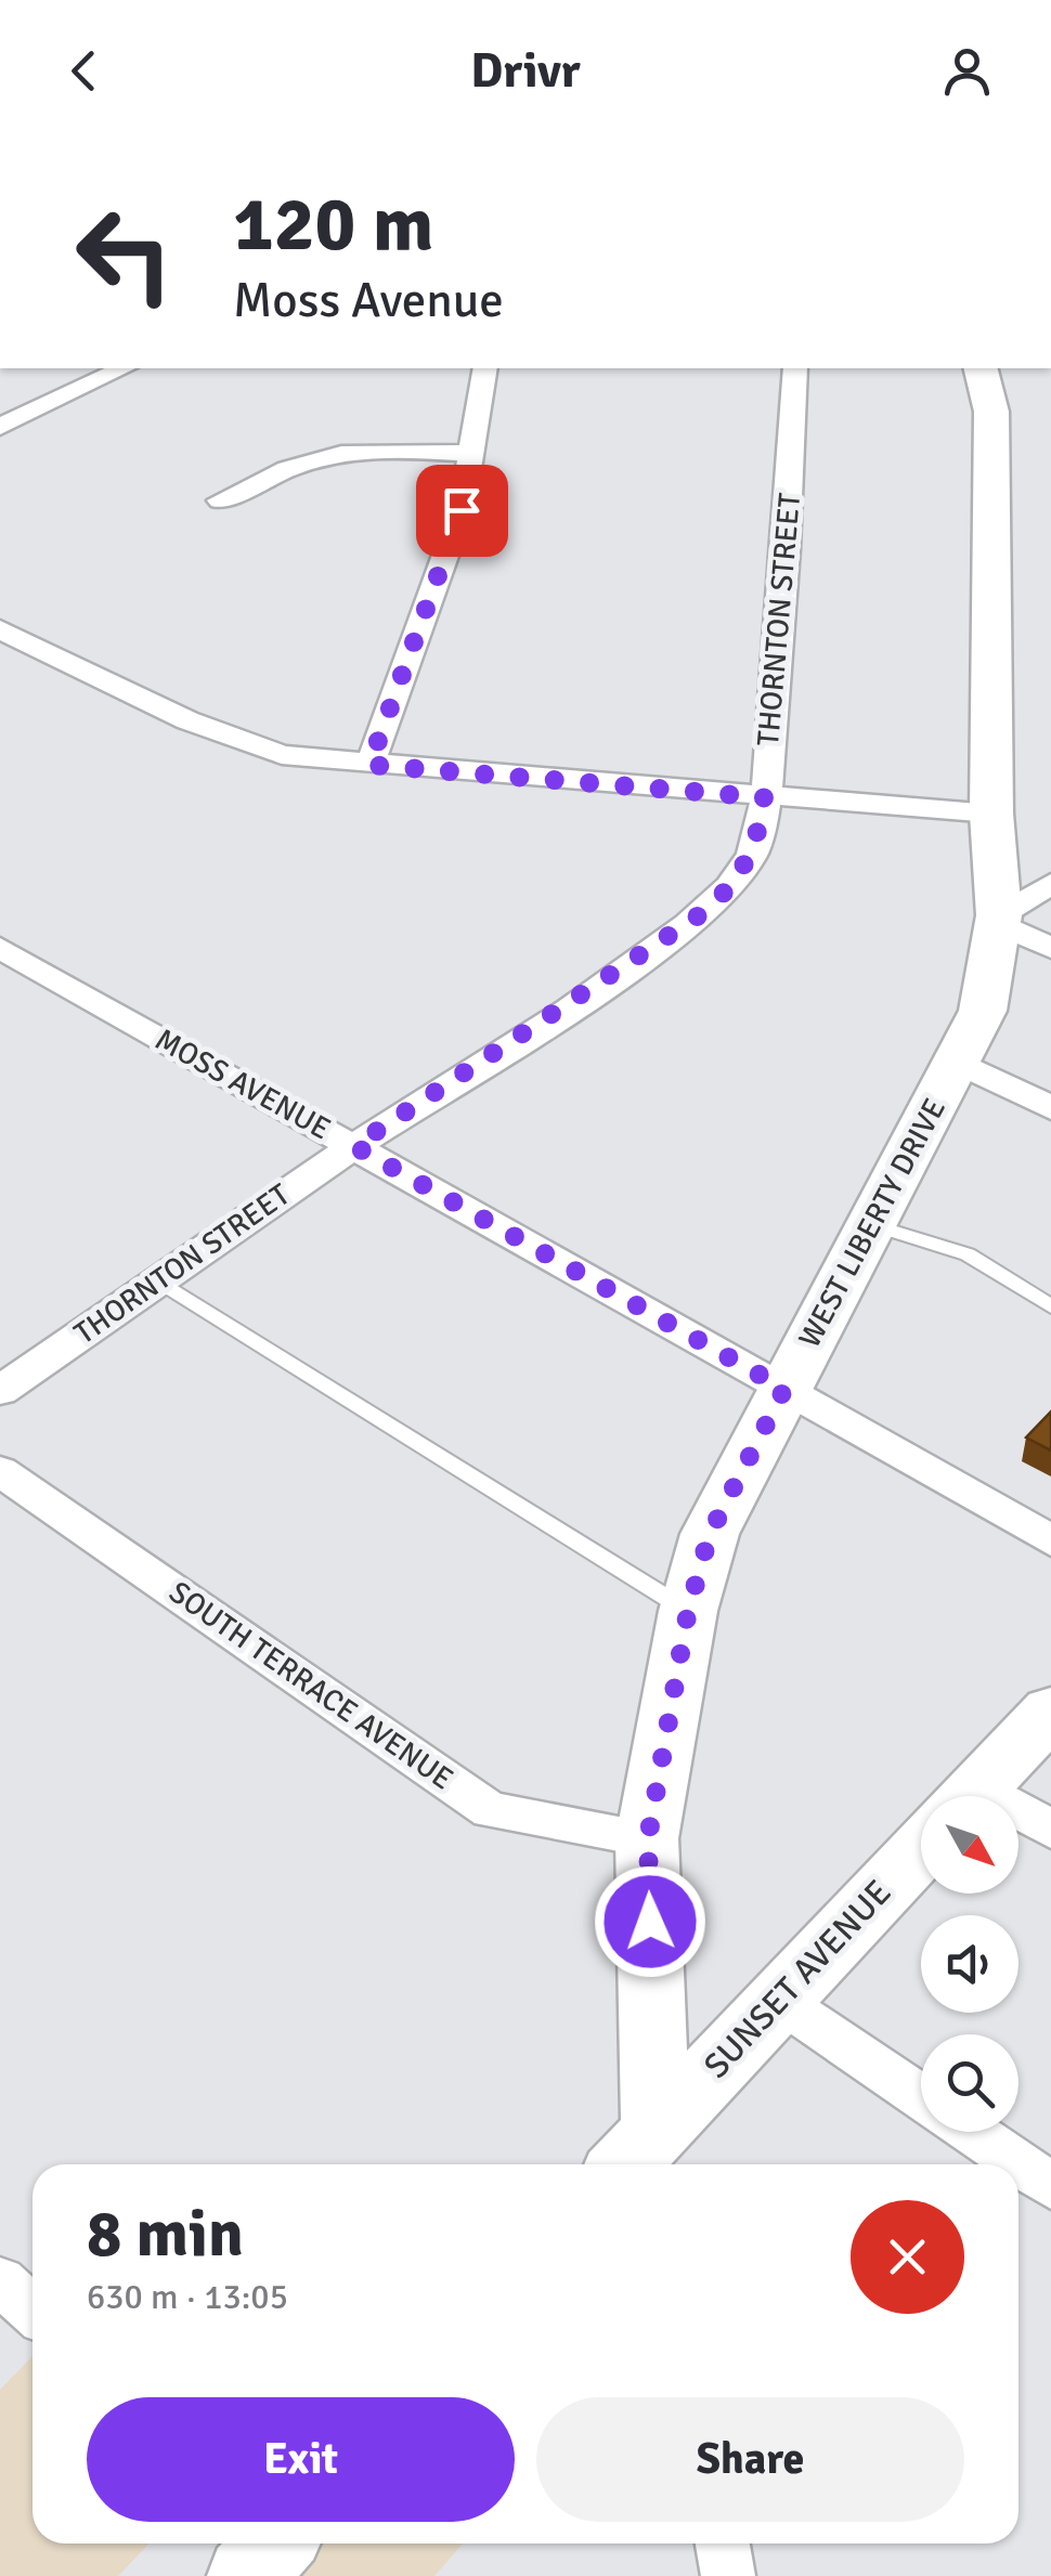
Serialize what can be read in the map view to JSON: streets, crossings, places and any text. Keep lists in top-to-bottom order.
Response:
{
  "streets": {
    "main road": ["WEST LIBERTY DRIVE", "SUNSET AVENUE"],
    "street": ["THORNTON STREET", "MOSS AVENUE", "SOUTH TERRACE AVENUE"]
  },
  "crossings": [
    ["THORNTON STREET", "MOSS AVENUE"],
    ["MOSS AVENUE", "WEST LIBERTY DRIVE"],
    ["WEST LIBERTY DRIVE", "SOUTH TERRACE AVENUE"],
    ["WEST LIBERTY DRIVE", "SUNSET AVENUE"]
  ],
  "north": "bottom right",
  "page": {
    "header": "Drivr",
    "turn": ["120 m", "Moss Avenue"],
    "heading": ["8 min", "630 m · 13:05"],
    "buttons": ["Exit", "Share"]
  }
}
